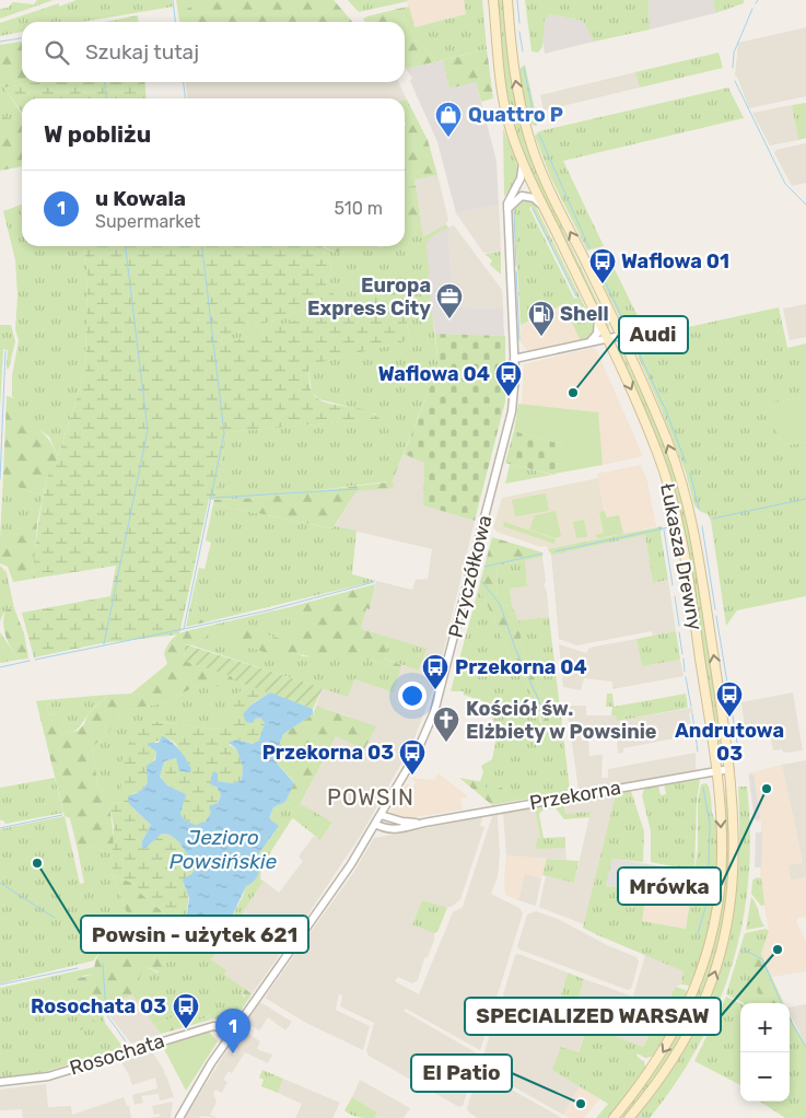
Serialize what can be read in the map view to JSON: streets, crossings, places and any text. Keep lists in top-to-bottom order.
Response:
{
  "streets": {
    "main road": ["Łukasza Drewny"],
    "street": ["Przyczółkowa", "Przekorna", "Rosochata"]
  },
  "crossings": [
    ["Łukasza Drewny", "Przyczółkowa"],
    ["Łukasza Drewny", "Przekorna"],
    ["Przyczółkowa", "Przekorna"],
    ["Przyczółkowa", "Rosochata"]
  ],
  "districts": ["POWSIN"],
  "water": ["Jezioro Powsińskie"],
  "places": {
    "shop": ["Quattro P"],
    "bus stop": [
      "Waflowa 01",
      "Waflowa 04",
      "Przekorna 04",
      "Andrutowa 03",
      "Przekorna 03",
      "Rosochata 03"
    ],
    "office": ["Europa Express City"],
    "fuel station": ["Shell"],
    "other": [
      "Audi",
      "Mrówka",
      "Powsin - użytek 621",
      "SPECIALIZED WARSAW",
      "El Patio"
    ],
    "church": ["Kościół św. Elżbiety w Powsinie"]
  },
  "page": {
    "search": "Szukaj tutaj",
    "heading": "W pobliżu",
    "list": [
      {
        "mark": "1",
        "name": "u Kowala",
        "note": "Supermarket",
        "value": "510 m"
      }
    ],
    "map_buttons": ["+", "−"],
    "pins": "1"
  }
}
